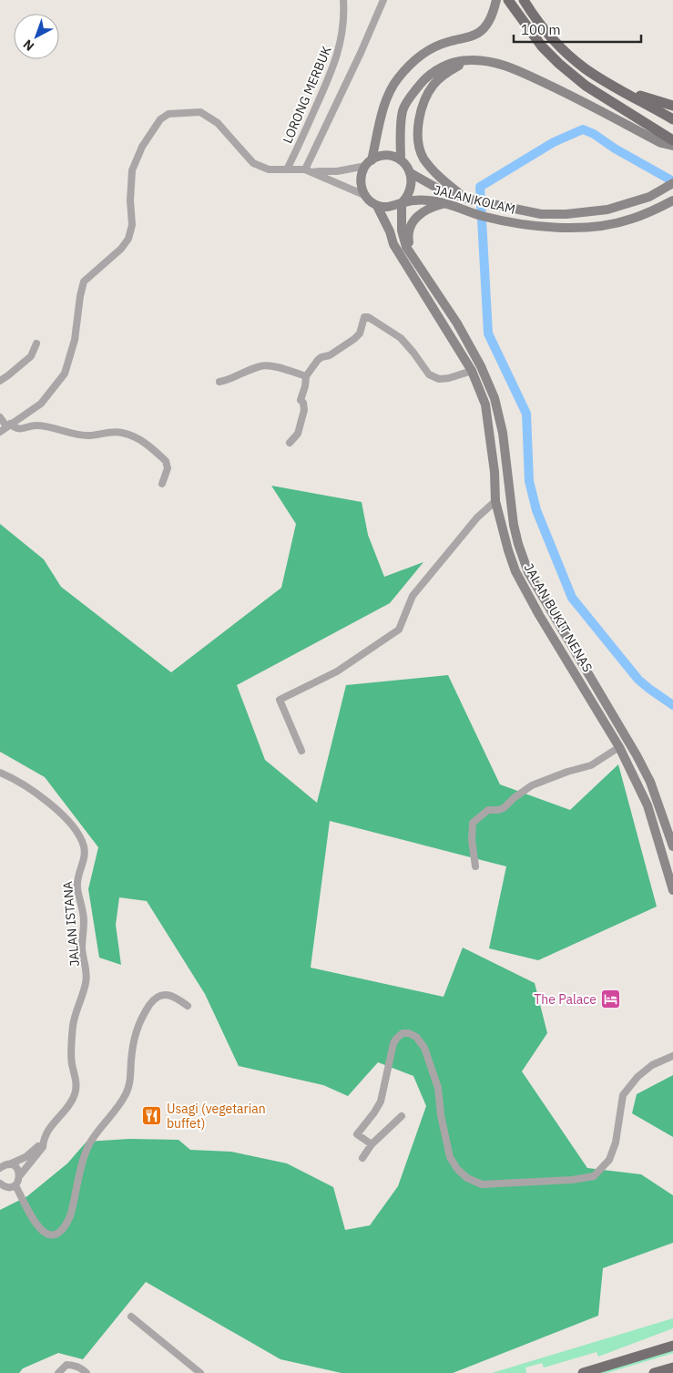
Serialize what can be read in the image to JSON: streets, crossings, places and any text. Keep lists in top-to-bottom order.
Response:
{
  "streets": {
    "main road": ["JALAN KOLAM", "JALAN BUKIT NENAS"],
    "street": ["LORONG MERBUK", "JALAN ISTANA"]
  },
  "crossings": [
    ["JALAN KOLAM", "JALAN BUKIT NENAS"]
  ],
  "places": {
    "hotel": ["The Palace"],
    "restaurant": ["Usagi (vegetarian buffet)"]
  },
  "scale_bar": "100 m",
  "north": "bottom left"
}
